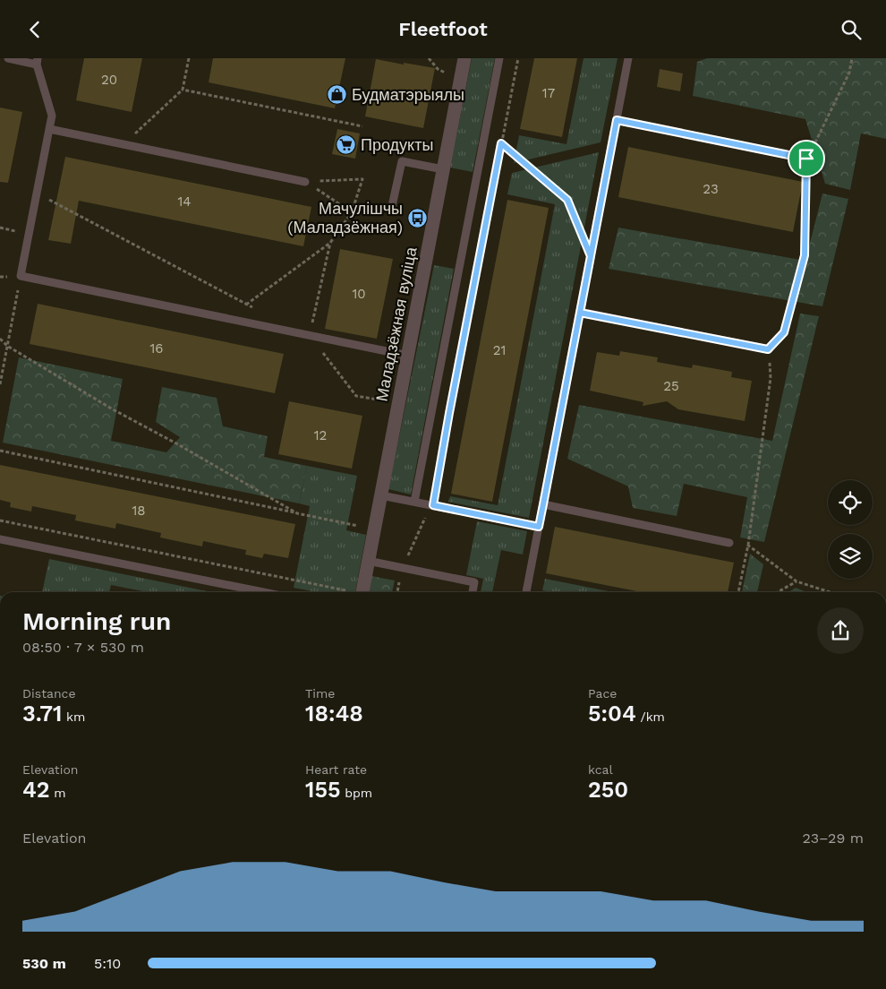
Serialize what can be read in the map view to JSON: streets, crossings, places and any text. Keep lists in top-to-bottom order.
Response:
{
  "streets": {
    "street": ["Маладзёжная вуліца"]
  },
  "places": {
    "shop": ["Будматэрыялы"],
    "supermarket": ["Продукты"],
    "bus stop": ["Мачулішчы (Маладзёжная)"]
  },
  "house_numbers": [
    "20",
    "17",
    "23",
    "14",
    "10",
    "16",
    "21",
    "25",
    "12",
    "18"
  ],
  "page": {
    "header": "Fleetfoot",
    "heading": ["Morning run", "08:50 · 7 × 530 m"],
    "stats": [
      ["Distance", "3.71 km"],
      ["Time", "18:48"],
      ["Pace", "5:04 /km"],
      ["Elevation", "42 m"],
      ["Heart rate", "155 bpm"],
      ["kcal", "250"]
    ],
    "chart": ["Elevation", "23–29 m"],
    "list": [
      {
        "name": "530 m",
        "note": "5:10"
      }
    ]
  }
}
